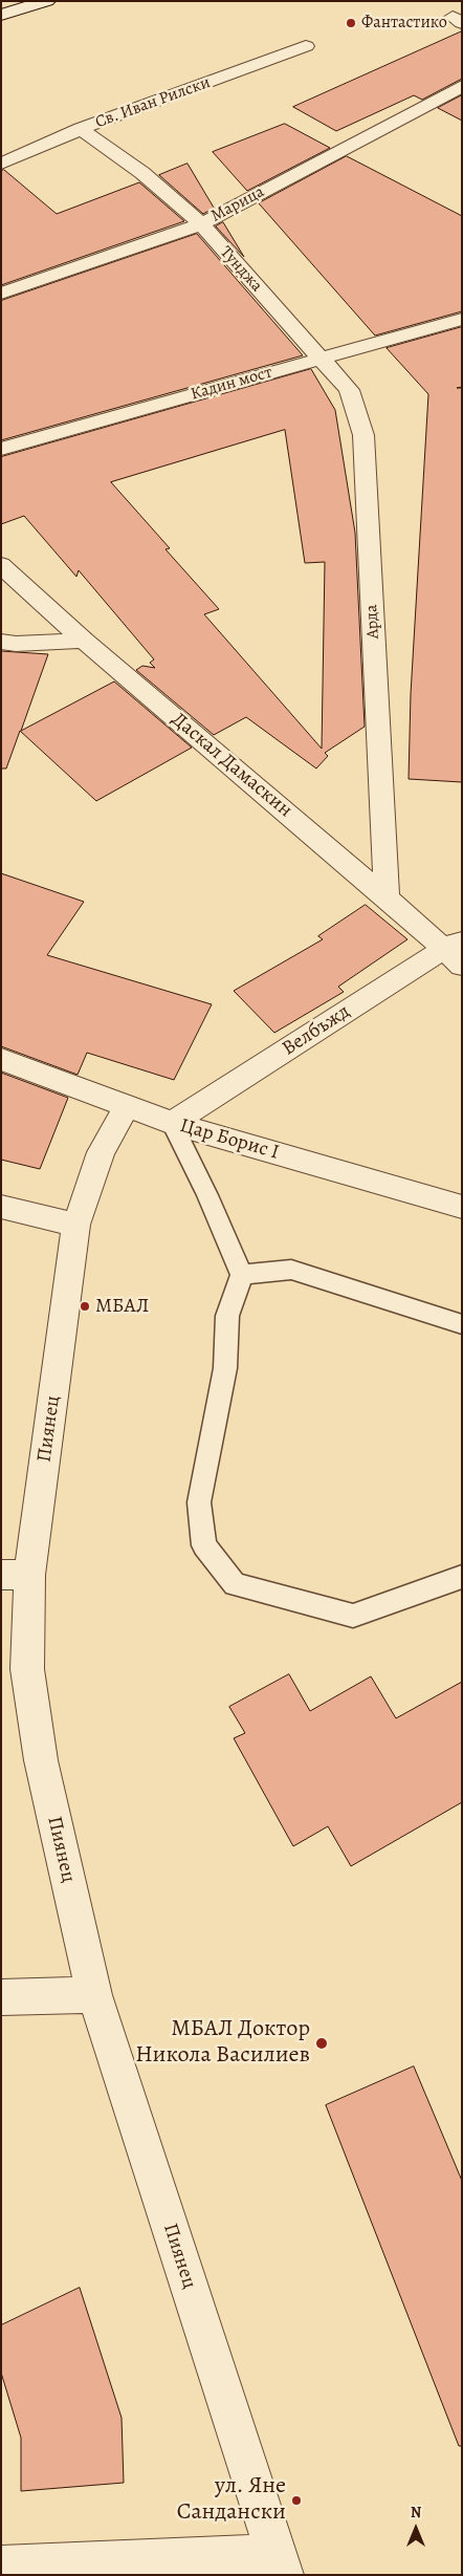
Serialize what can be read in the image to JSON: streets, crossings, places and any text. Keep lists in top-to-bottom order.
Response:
{
  "streets": {
    "street": [
      "Св. Иван Рилски",
      "Марица",
      "Тунджа",
      "Кадин мост",
      "Арда",
      "Даскал Дамаскин",
      "Велбъжд",
      "Цар Борис I",
      "Пиянец"
    ]
  },
  "crossings": [
    ["Св. Иван Рилски", "Тунджа"],
    ["Марица", "Тунджа"],
    ["Тунджа", "Кадин мост"],
    ["Тунджа", "Арда"],
    ["Кадин мост", "Арда"],
    ["Арда", "Даскал Дамаскин"],
    ["Даскал Дамаскин", "Велбъжд"],
    ["Велбъжд", "Цар Борис I"],
    ["Цар Борис I", "Пиянец"]
  ],
  "places": [
    "Фантастико",
    "МБАЛ",
    "МБАЛ Доктор Никола Василиев",
    "ул. Яне Сандански"
  ],
  "north": "top"
}
